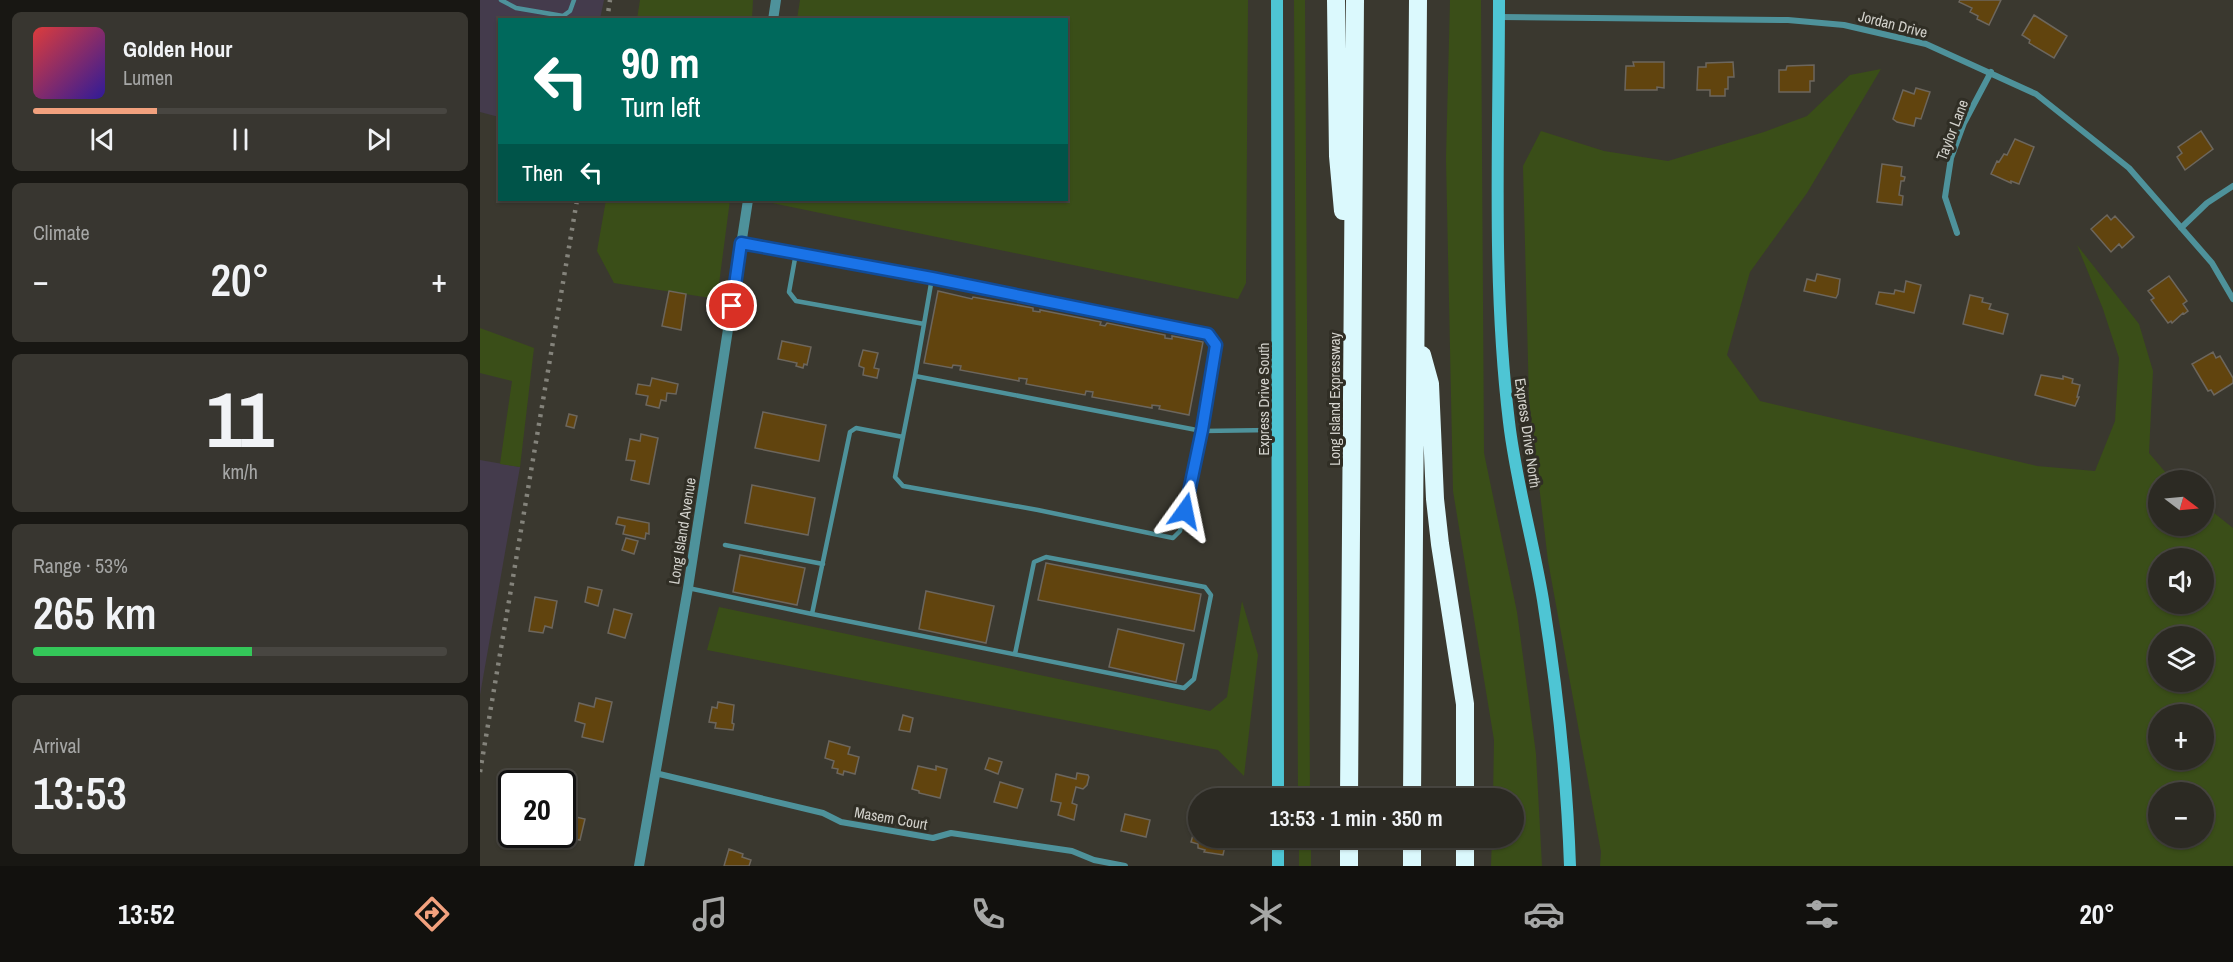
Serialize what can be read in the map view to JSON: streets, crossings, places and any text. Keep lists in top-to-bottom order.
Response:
{
  "streets": {
    "highway": ["Long Island Expressway"],
    "main road": ["Express Drive South", "Express Drive North"],
    "street": [
      "Jordan Drive",
      "Taylor Lane",
      "Long Island Avenue",
      "Masem Court"
    ]
  },
  "crossings": [
    ["Jordan Drive", "Taylor Lane"],
    ["Jordan Drive", "Express Drive North"],
    ["Long Island Avenue", "Masem Court"]
  ],
  "north": "right",
  "page": {
    "turn": ["90 m", "Turn left"],
    "song": ["Golden Hour", "Lumen"],
    "then": "Then",
    "tile": [
      "Climate",
      ["11", "km/h"],
      ["Range · 53%", "265 km"],
      ["Arrival", "13:53"]
    ],
    "heat": ["−", "20°", "+"],
    "map_buttons": ["+", "−"],
    "limit": "20",
    "trip": "13:53 · 1 min · 350 m",
    "tabs": ["13:52", "20°"]
  }
}
